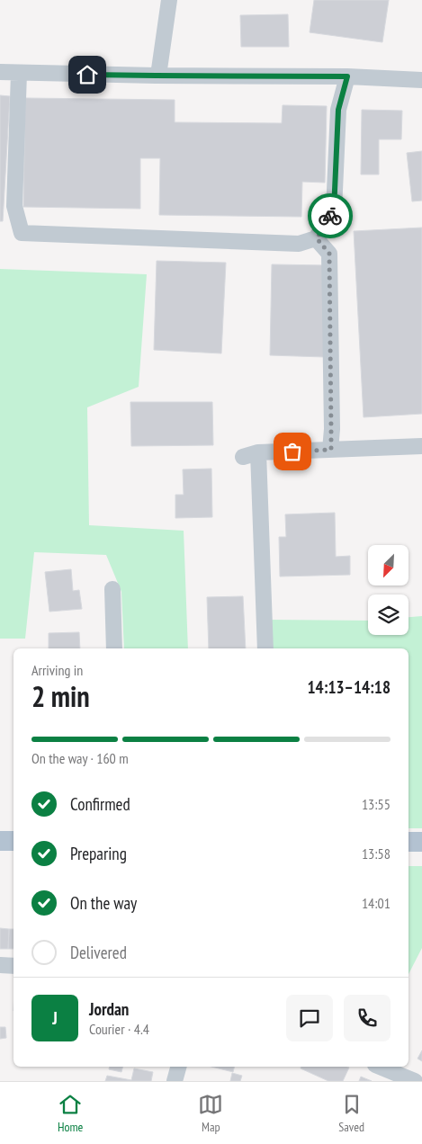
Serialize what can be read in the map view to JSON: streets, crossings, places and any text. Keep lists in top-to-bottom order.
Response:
{
  "north": "bottom left",
  "page": {
    "heading": ["2 min", "Arriving in", "14:13–14:18"],
    "panel": ["Jordan", "Courier · 4.4"],
    "bar": "On the way · 160 m",
    "list": [
      ["Confirmed", "13:55"],
      ["Preparing", "13:58"],
      ["On the way", "14:01"],
      "Delivered"
    ],
    "round": "J",
    "tabs": ["Home", "Map", "Saved"]
  }
}
